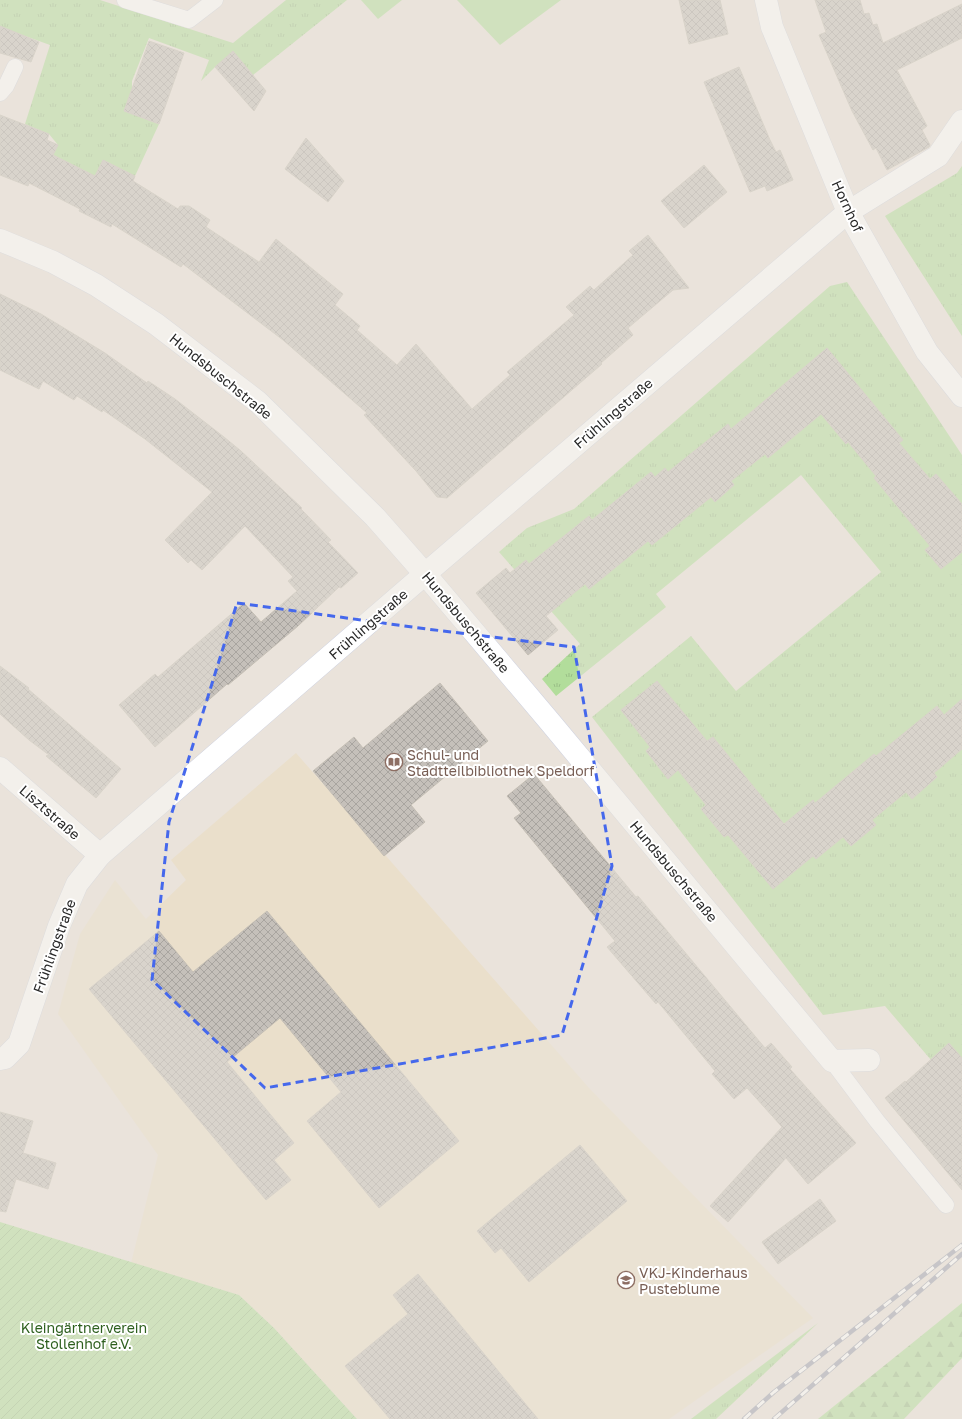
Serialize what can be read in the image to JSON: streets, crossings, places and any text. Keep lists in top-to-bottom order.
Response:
{
  "streets": {
    "street": [
      "Hornhof",
      "Hundsbuschstraße",
      "Frühlingstraße",
      "Lisztstraße"
    ]
  },
  "crossings": [
    ["Hornhof", "Frühlingstraße"],
    ["Hundsbuschstraße", "Frühlingstraße"],
    ["Frühlingstraße", "Lisztstraße"]
  ],
  "parks": ["Kleingärtnerverein Stollenhof e.V."],
  "places": {
    "library": ["Schul- und Stadtteilbibliothek Speldorf"],
    "school or university": ["VKJ-Kinderhaus Pusteblume"]
  }
}
